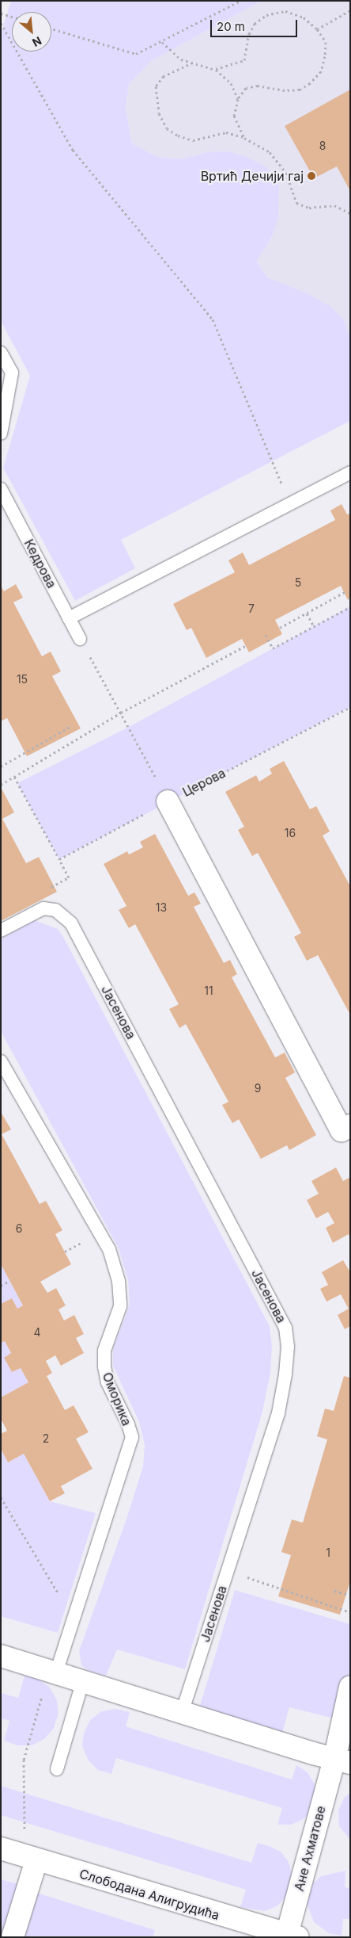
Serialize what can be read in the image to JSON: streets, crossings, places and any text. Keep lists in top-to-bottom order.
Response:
{
  "streets": {
    "street": ["Ане Ахматове", "Слободана Алигрудића"],
    "lane": ["Кедрова", "Јасенова", "Оморика"],
    "path": ["Церова"]
  },
  "crossings": [
    ["Ане Ахматове", "Слободана Алигрудића"]
  ],
  "places": ["Вртић Дечији гај"],
  "house_numbers": [
    "8",
    "5",
    "7",
    "15",
    "16",
    "13",
    "11",
    "9",
    "6",
    "4",
    "2",
    "1"
  ],
  "scale_bar": "20 m",
  "north": "bottom right"
}
